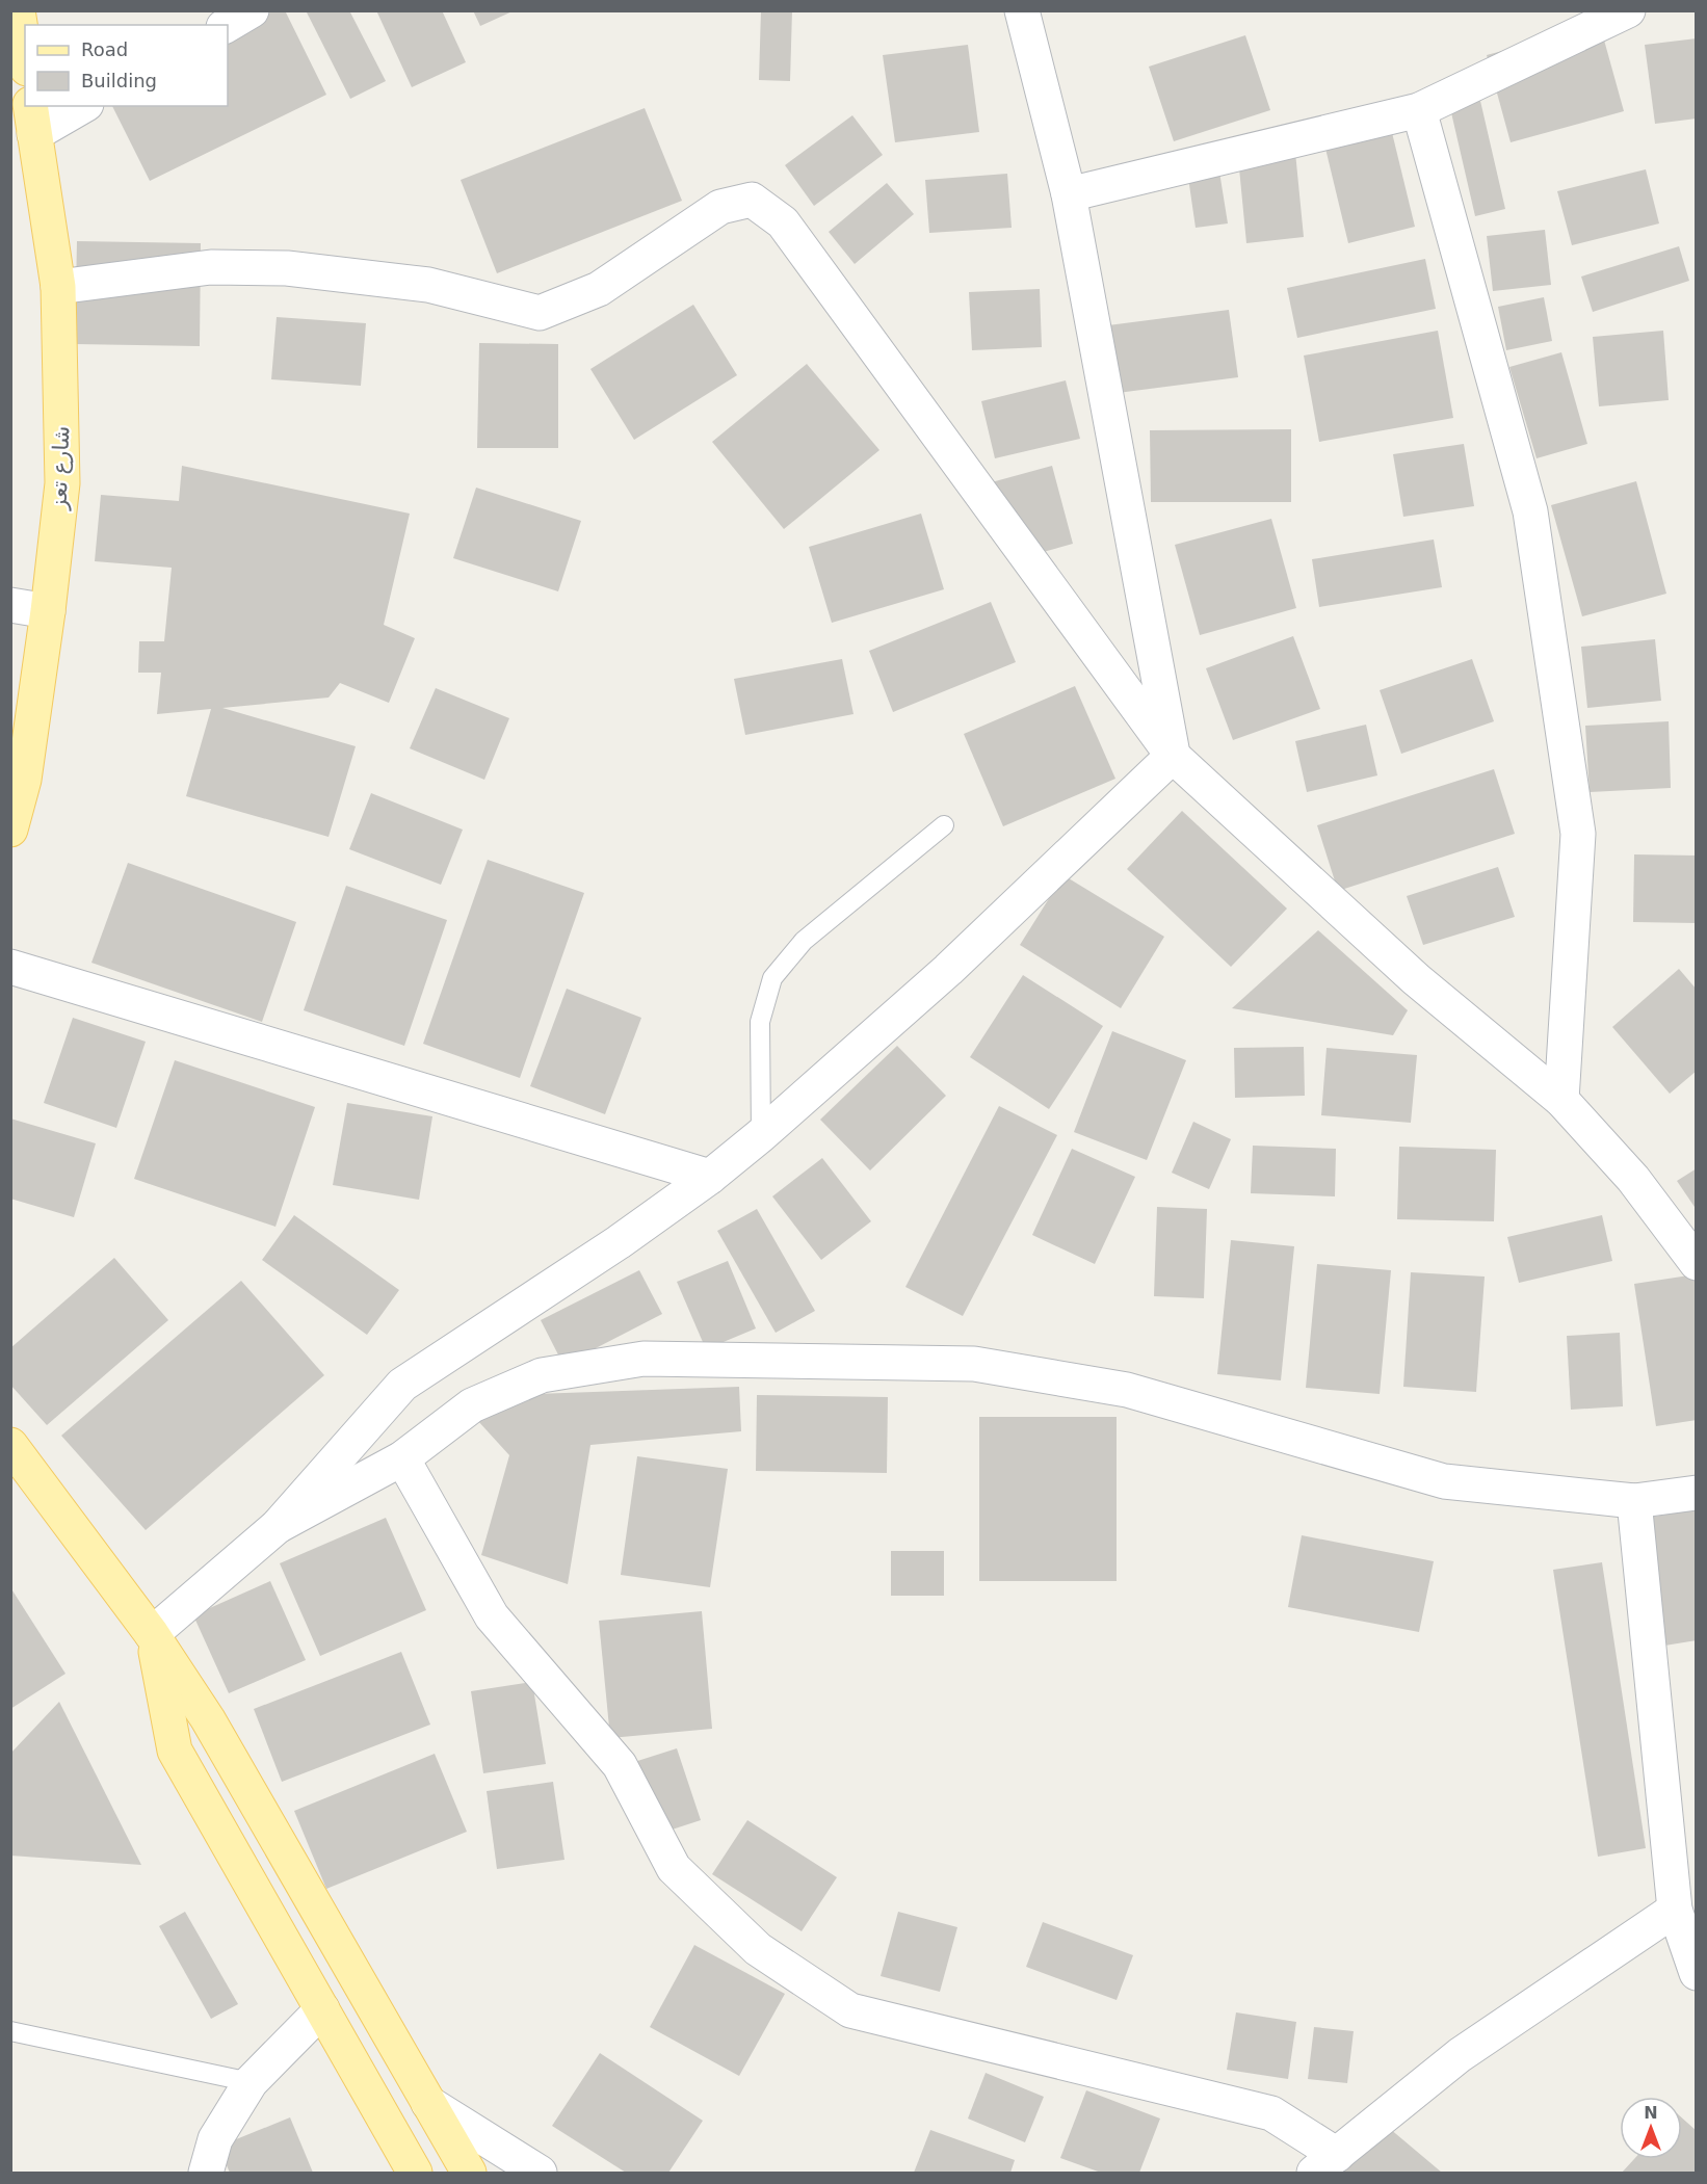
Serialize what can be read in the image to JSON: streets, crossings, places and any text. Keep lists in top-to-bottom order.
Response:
{
  "streets": {
    "main road": ["شارع تعز"]
  },
  "legend": ["Road", "Building"],
  "north": "top"
}
